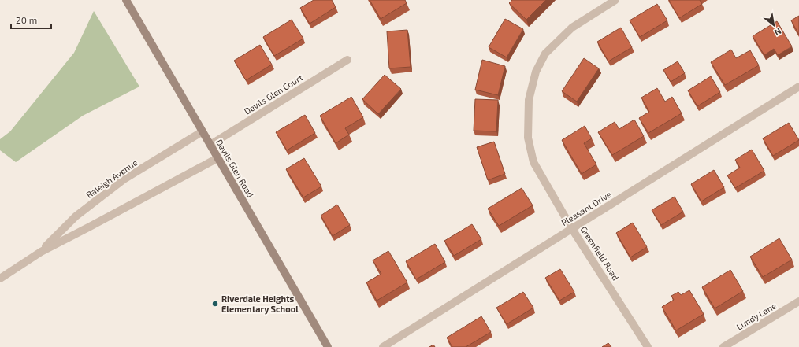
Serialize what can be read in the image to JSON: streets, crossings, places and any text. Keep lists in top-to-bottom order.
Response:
{
  "streets": {
    "main road": ["Devils Glen Road"],
    "street": [
      "Devils Glen Court",
      "Raleigh Avenue",
      "Pleasant Drive",
      "Greenfield Road",
      "Lundy Lane"
    ]
  },
  "crossings": [
    ["Devils Glen Court", "Devils Glen Road"],
    ["Devils Glen Road", "Raleigh Avenue"],
    ["Pleasant Drive", "Greenfield Road"]
  ],
  "places": ["Riverdale Heights Elementary School"],
  "scale_bar": "20 m",
  "north": "bottom right"
}
